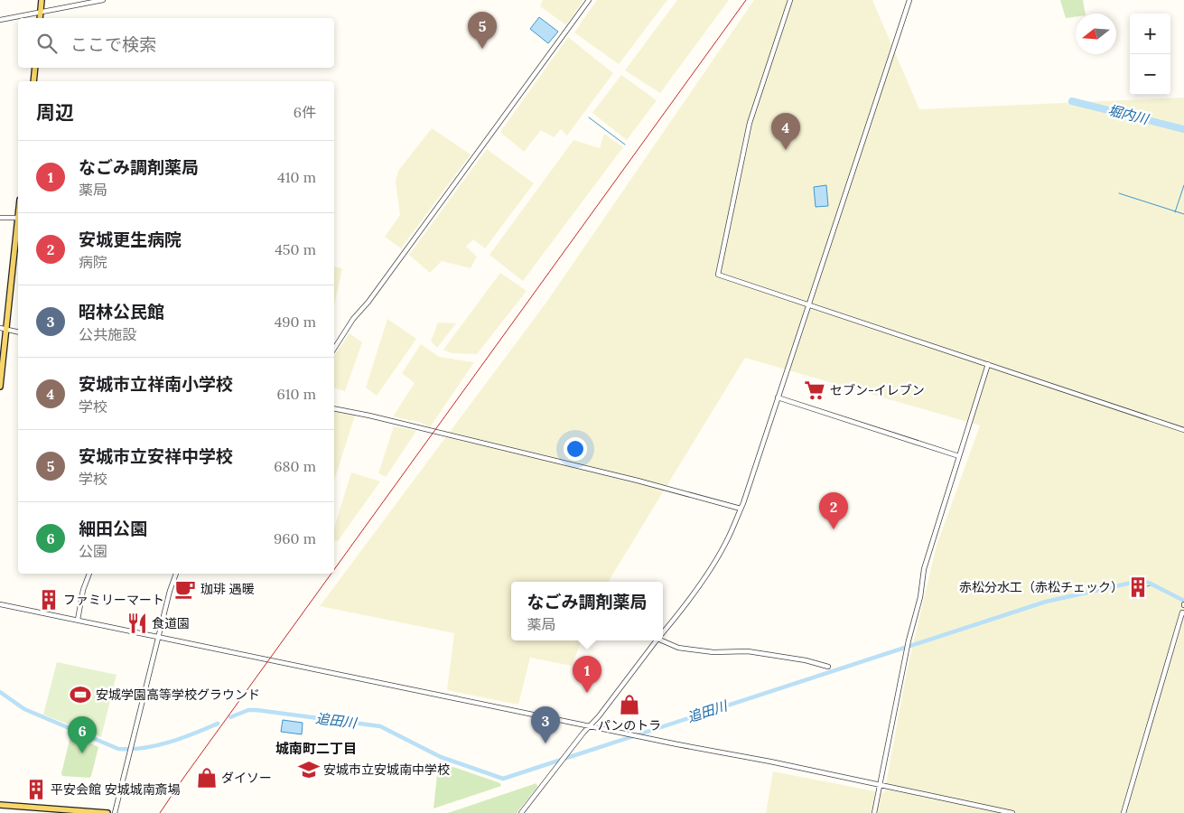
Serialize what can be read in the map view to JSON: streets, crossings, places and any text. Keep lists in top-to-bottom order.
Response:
{
  "districts": ["城南町二丁目"],
  "water": ["堀内川", "追田川"],
  "places": {
    "supermarket": ["セブン-イレブン"],
    "building": ["赤松分水工（赤松チェック）", "ファミリーマート", "平安会館 安城城南斎場"],
    "cafe": ["珈琲 遇暖"],
    "restaurant": ["食道園"],
    "sports": ["安城学園高等学校グラウンド"],
    "shop": ["パンのトラ", "ダイソー"],
    "school or university": ["安城市立安城南中学校"]
  },
  "north": "left",
  "page": {
    "pins": [
      "5",
      "4",
      "2",
      "1",
      "3",
      "6"
    ],
    "map_buttons": ["+", "−"],
    "search": "ここで検索",
    "heading": ["周辺", "6件"],
    "list": [
      {
        "mark": "1",
        "name": "なごみ調剤薬局",
        "note": "薬局",
        "value": "410 m"
      },
      {
        "mark": "2",
        "name": "安城更生病院",
        "note": "病院",
        "value": "450 m"
      },
      {
        "mark": "3",
        "name": "昭林公民館",
        "note": "公共施設",
        "value": "490 m"
      },
      {
        "mark": "4",
        "name": "安城市立祥南小学校",
        "note": "学校",
        "value": "610 m"
      },
      {
        "mark": "5",
        "name": "安城市立安祥中学校",
        "note": "学校",
        "value": "680 m"
      },
      {
        "mark": "6",
        "name": "細田公園",
        "note": "公園",
        "value": "960 m"
      }
    ],
    "popup": ["なごみ調剤薬局", "薬局"]
  }
}
